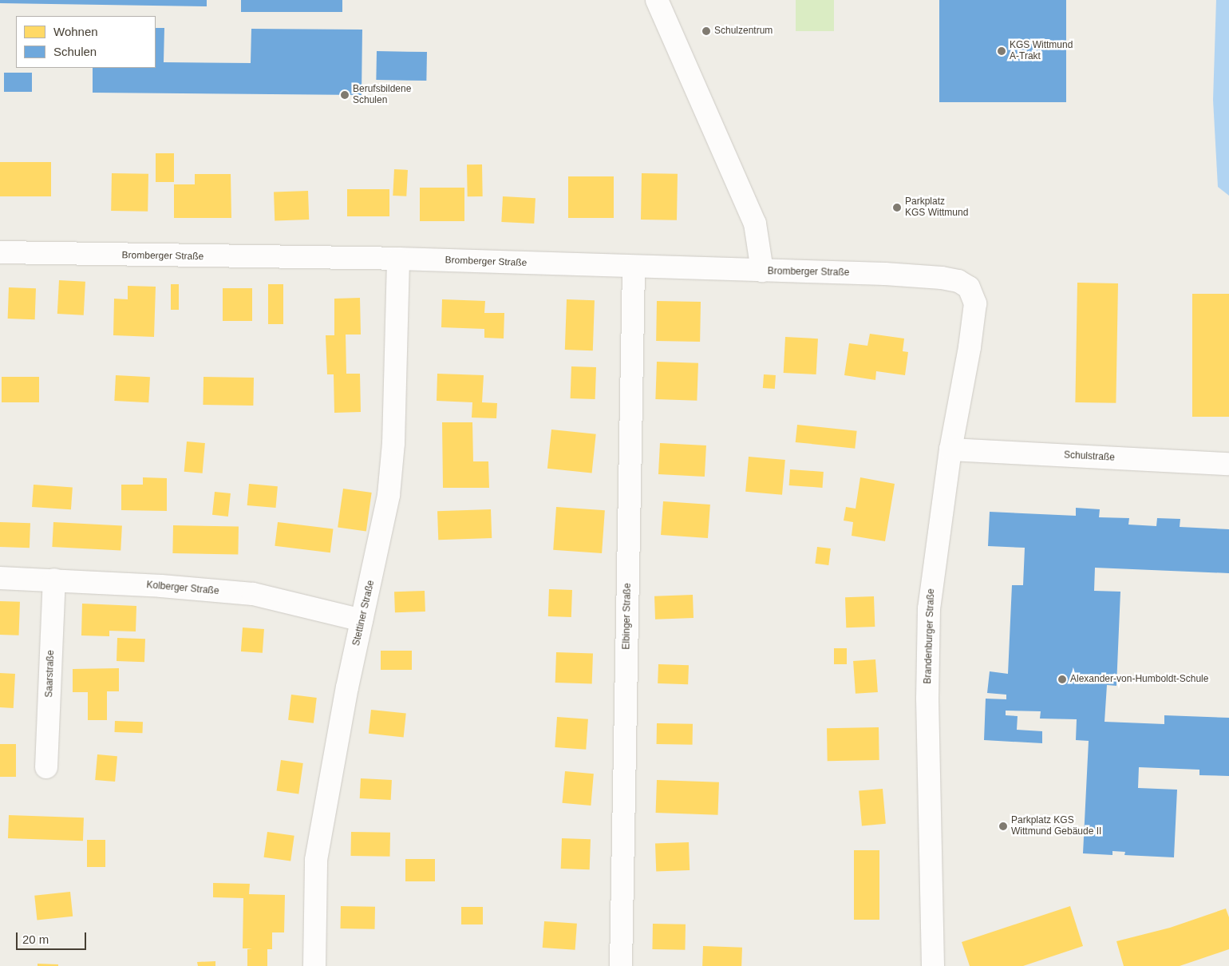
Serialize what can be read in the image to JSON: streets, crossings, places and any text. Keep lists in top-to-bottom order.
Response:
{
  "streets": {
    "street": [
      "Bromberger Straße",
      "Schulstraße",
      "Kolberger Straße",
      "Stettiner Straße",
      "Elbinger Straße",
      "Brandenburger Straße",
      "Saarstraße"
    ]
  },
  "crossings": [
    ["Bromberger Straße", "Stettiner Straße"],
    ["Bromberger Straße", "Elbinger Straße"],
    ["Bromberger Straße", "Brandenburger Straße"],
    ["Schulstraße", "Brandenburger Straße"],
    ["Kolberger Straße", "Stettiner Straße"],
    ["Kolberger Straße", "Saarstraße"]
  ],
  "places": [
    "Schulzentrum",
    "KGS Wittmund A-Trakt",
    "Berufsbildene Schulen",
    "Parkplatz KGS Wittmund",
    "Alexander-von-Humboldt-Schule",
    "Parkplatz KGS Wittmund Gebäude II"
  ],
  "legend": ["Wohnen", "Schulen"],
  "scale_bar": "20 m"
}
